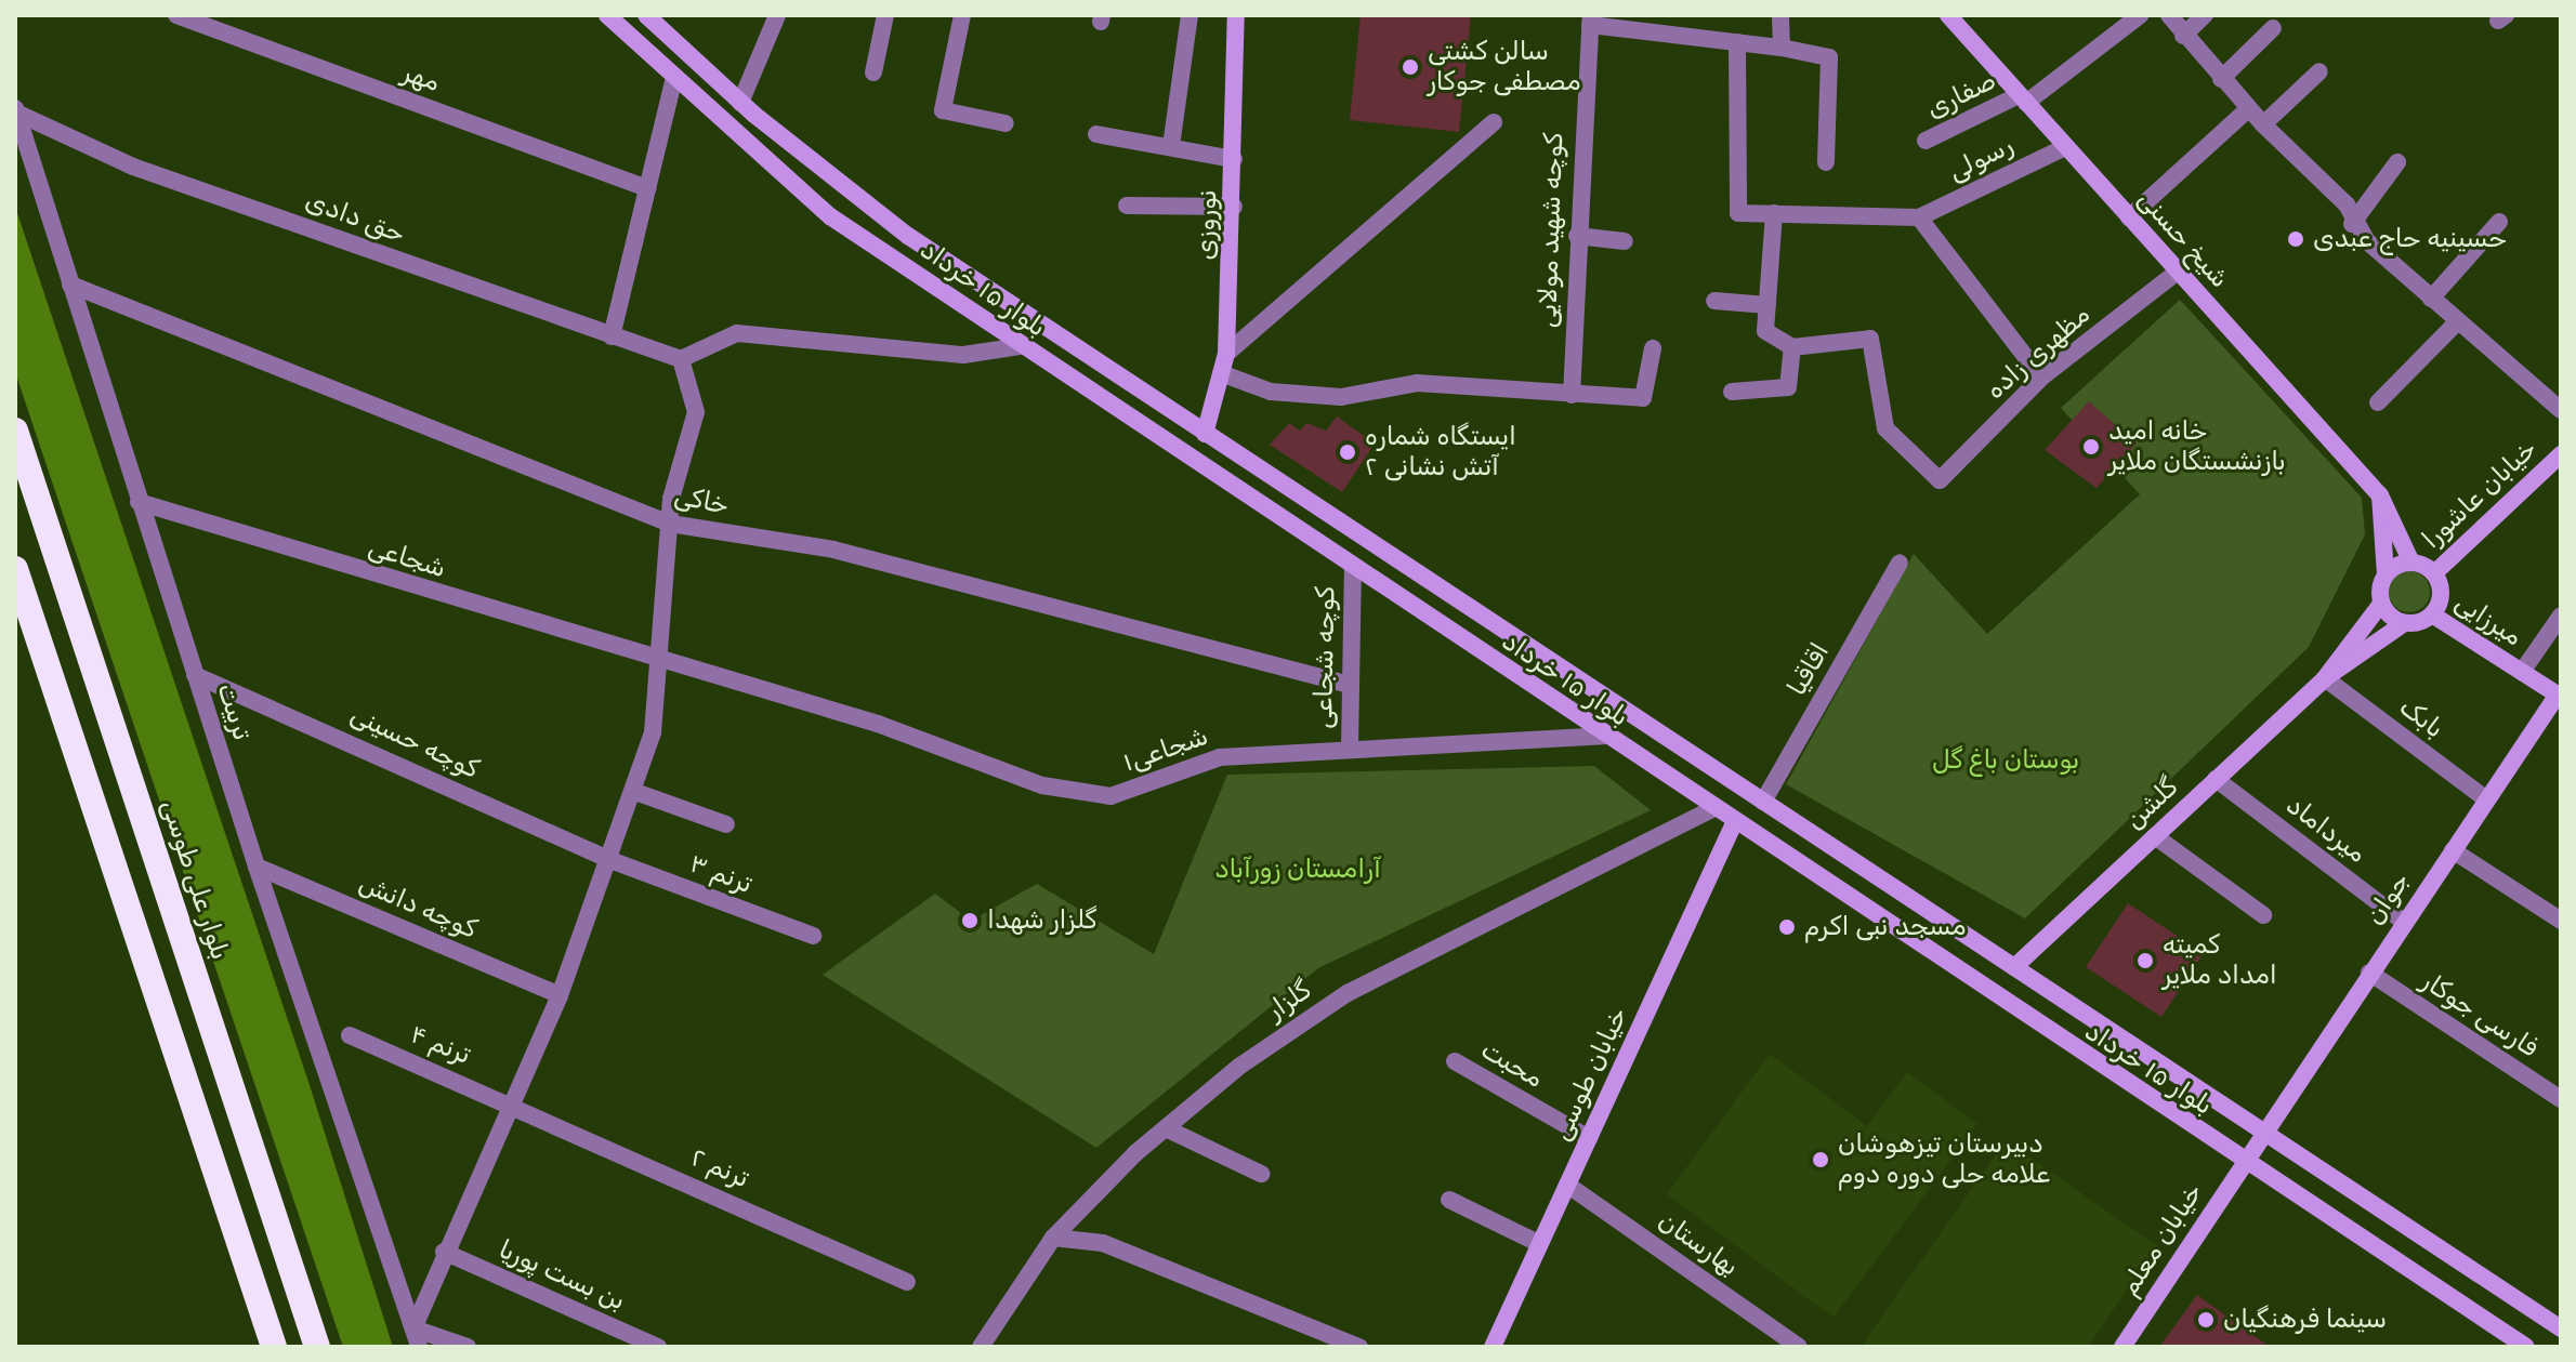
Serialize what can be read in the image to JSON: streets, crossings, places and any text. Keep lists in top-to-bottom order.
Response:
{
  "streets": {
    "highway": ["بلوار علی طوسی"],
    "main road": [
      "نوروزی",
      "شیخ حسنی",
      "بلوار ۱۵ خرداد",
      "خیابان عاشورا",
      "میرزایی",
      "گلشن",
      "جوان",
      "خیابان طوسی",
      "خیابان معلم"
    ],
    "street": [
      "مهر",
      "صفاری",
      "رسولی",
      "حق دادی",
      "کوچه شهید مولایی",
      "مظهری زاده",
      "خاکی",
      "شجاعی",
      "کوچه شجاعی",
      "اقاقیا",
      "تربیت",
      "بابک",
      "کوچه حسینی",
      "شجاعی۱",
      "میرداماد",
      "ترنم ۳",
      "کوچه دانش",
      "گلزار",
      "فارسی جوکار",
      "ترنم ۴",
      "محبت",
      "ترنم ۲",
      "بهارستان",
      "بن بست پوریا"
    ]
  },
  "crossings": [
    ["صفاری", "شیخ حسنی"],
    ["رسولی", "شیخ حسنی"],
    ["حق دادی", "تربیت"],
    ["نوروزی", "بلوار ۱۵ خرداد"],
    ["شیخ حسنی", "مظهری زاده"],
    ["شیخ حسنی", "خیابان عاشورا"],
    ["شیخ حسنی", "میرزایی"],
    ["بلوار ۱۵ خرداد", "کوچه شجاعی"],
    ["بلوار ۱۵ خرداد", "اقاقیا"],
    ["بلوار ۱۵ خرداد", "شجاعی۱"],
    ["بلوار ۱۵ خرداد", "گلشن"],
    ["بلوار ۱۵ خرداد", "جوان"],
    ["بلوار ۱۵ خرداد", "گلزار"],
    ["بلوار ۱۵ خرداد", "خیابان طوسی"],
    ["بلوار ۱۵ خرداد", "خیابان معلم"],
    ["خیابان عاشورا", "میرزایی"],
    ["خاکی", "کوچه شجاعی"],
    ["خاکی", "تربیت"],
    ["شجاعی", "تربیت"],
    ["شجاعی", "شجاعی۱"],
    ["میرزایی", "جوان"],
    ["کوچه شجاعی", "شجاعی۱"],
    ["تربیت", "کوچه حسینی"],
    ["تربیت", "کوچه دانش"],
    ["بابک", "گلشن"],
    ["بابک", "جوان"],
    ["کوچه حسینی", "ترنم ۳"],
    ["گلشن", "میرداماد"],
    ["میرداماد", "جوان"],
    ["جوان", "فارسی جوکار"],
    ["جوان", "خیابان معلم"],
    ["ترنم ۴", "ترنم ۲"],
    ["محبت", "خیابان طوسی"],
    ["خیابان طوسی", "بهارستان"]
  ],
  "parks": ["بوستان باغ گل", "آرامستان زورآباد"],
  "places": [
    "سالن کشتی مصطفی جوکار",
    "حسینیه حاج عبدی",
    "خانه امید بازنشستگان ملایر",
    "ایستگاه شماره ۲ آتش نشانی",
    "گلزار شهدا",
    "مسجد نبی اکرم",
    "کمیته امداد ملایر",
    "دبیرستان تیزهوشان علامه حلی دوره دوم",
    "سینما فرهنگیان"
  ]
}
